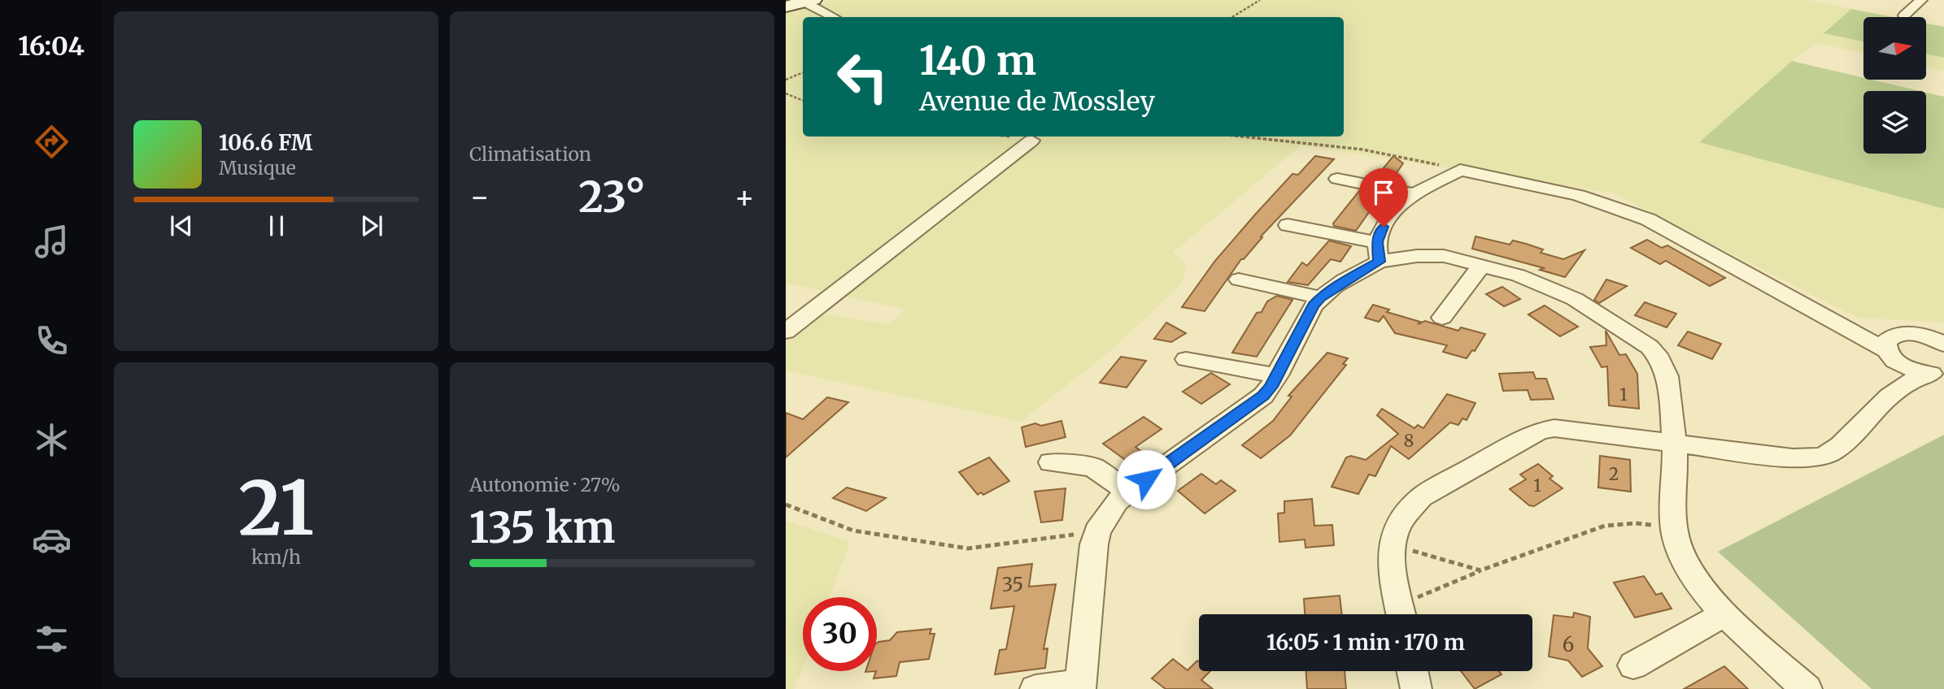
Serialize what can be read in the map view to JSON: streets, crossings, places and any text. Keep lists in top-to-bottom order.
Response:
{
  "house_numbers": [
    "1",
    "8",
    "2",
    "1",
    "35",
    "6"
  ],
  "north": "right",
  "page": {
    "tabs": "16:04",
    "tile": [
      "Climatisation",
      ["21", "km/h"],
      ["Autonomie · 27%", "135 km"]
    ],
    "turn": ["140 m", "Avenue de Mossley"],
    "song": ["106.6 FM", "Musique"],
    "heat": ["−", "23°", "+"],
    "limit": "30",
    "trip": "16:05 · 1 min · 170 m"
  }
}
